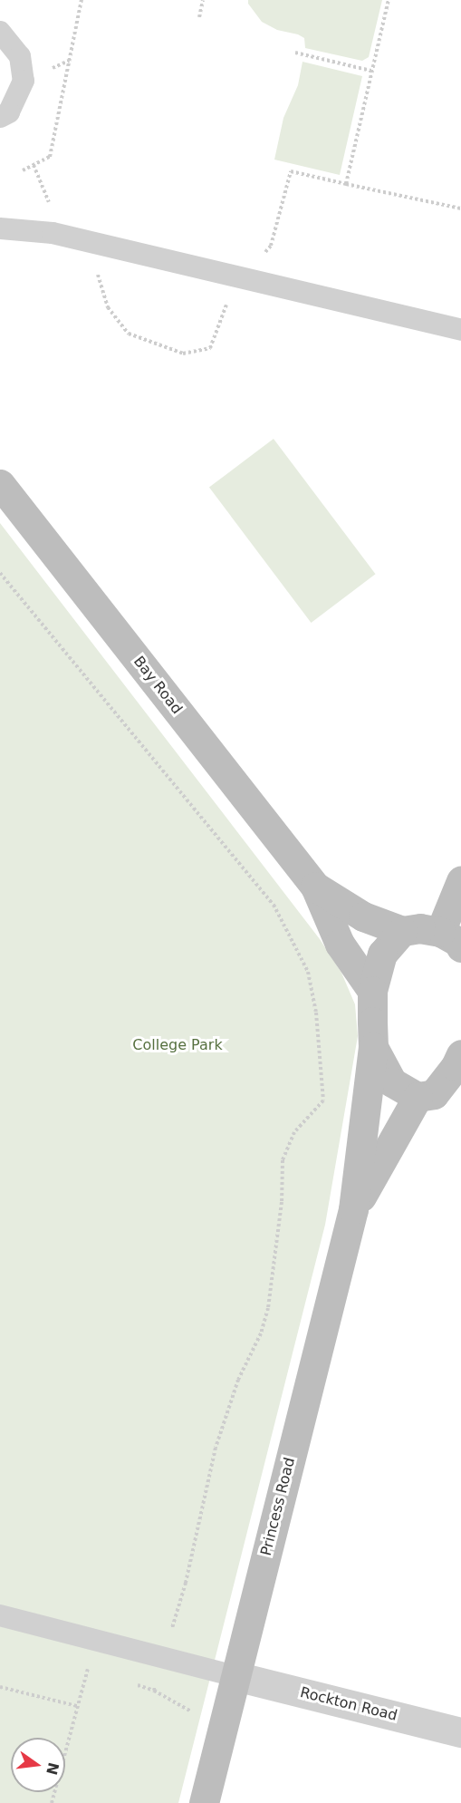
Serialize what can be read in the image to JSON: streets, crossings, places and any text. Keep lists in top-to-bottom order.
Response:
{
  "streets": {
    "street": ["Bay Road", "Princess Road", "Rockton Road"]
  },
  "crossings": [
    ["Bay Road", "Princess Road"],
    ["Princess Road", "Rockton Road"]
  ],
  "parks": ["College Park"],
  "north": "right"
}
